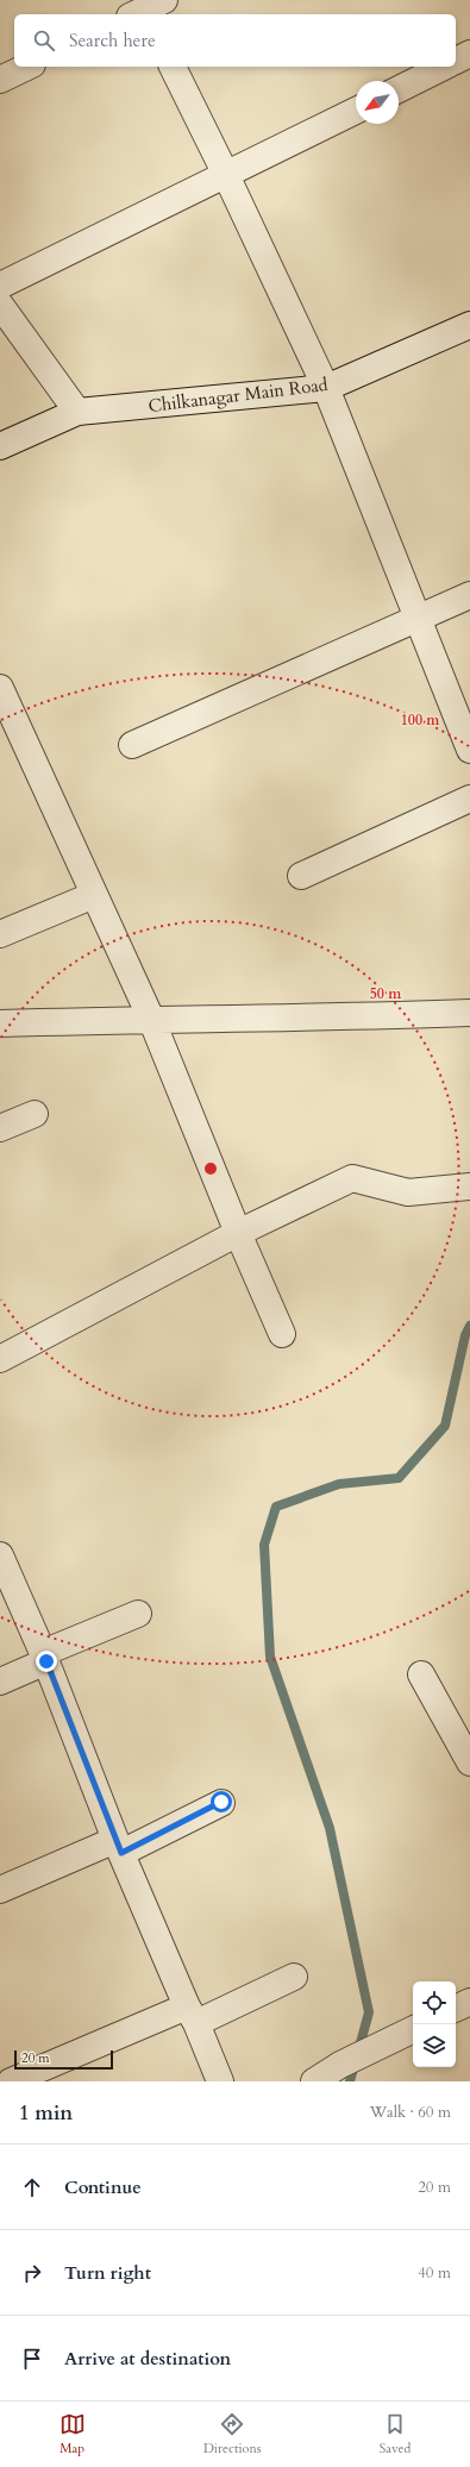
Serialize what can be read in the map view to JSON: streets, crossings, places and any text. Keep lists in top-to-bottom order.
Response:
{
  "streets": {
    "street": ["Chilkanagar Main Road"]
  },
  "scale_bar": "20 m",
  "north": "bottom left",
  "page": {
    "search": "Search here",
    "scale": "20 m",
    "heading": ["1 min", "Walk · 60 m"],
    "list": [
      ["Continue", "20 m"],
      ["Turn right", "40 m"],
      "Arrive at destination"
    ],
    "nav": ["Map", "Directions", "Saved"]
  },
  "rings": ["100 m", "50 m"]
}
